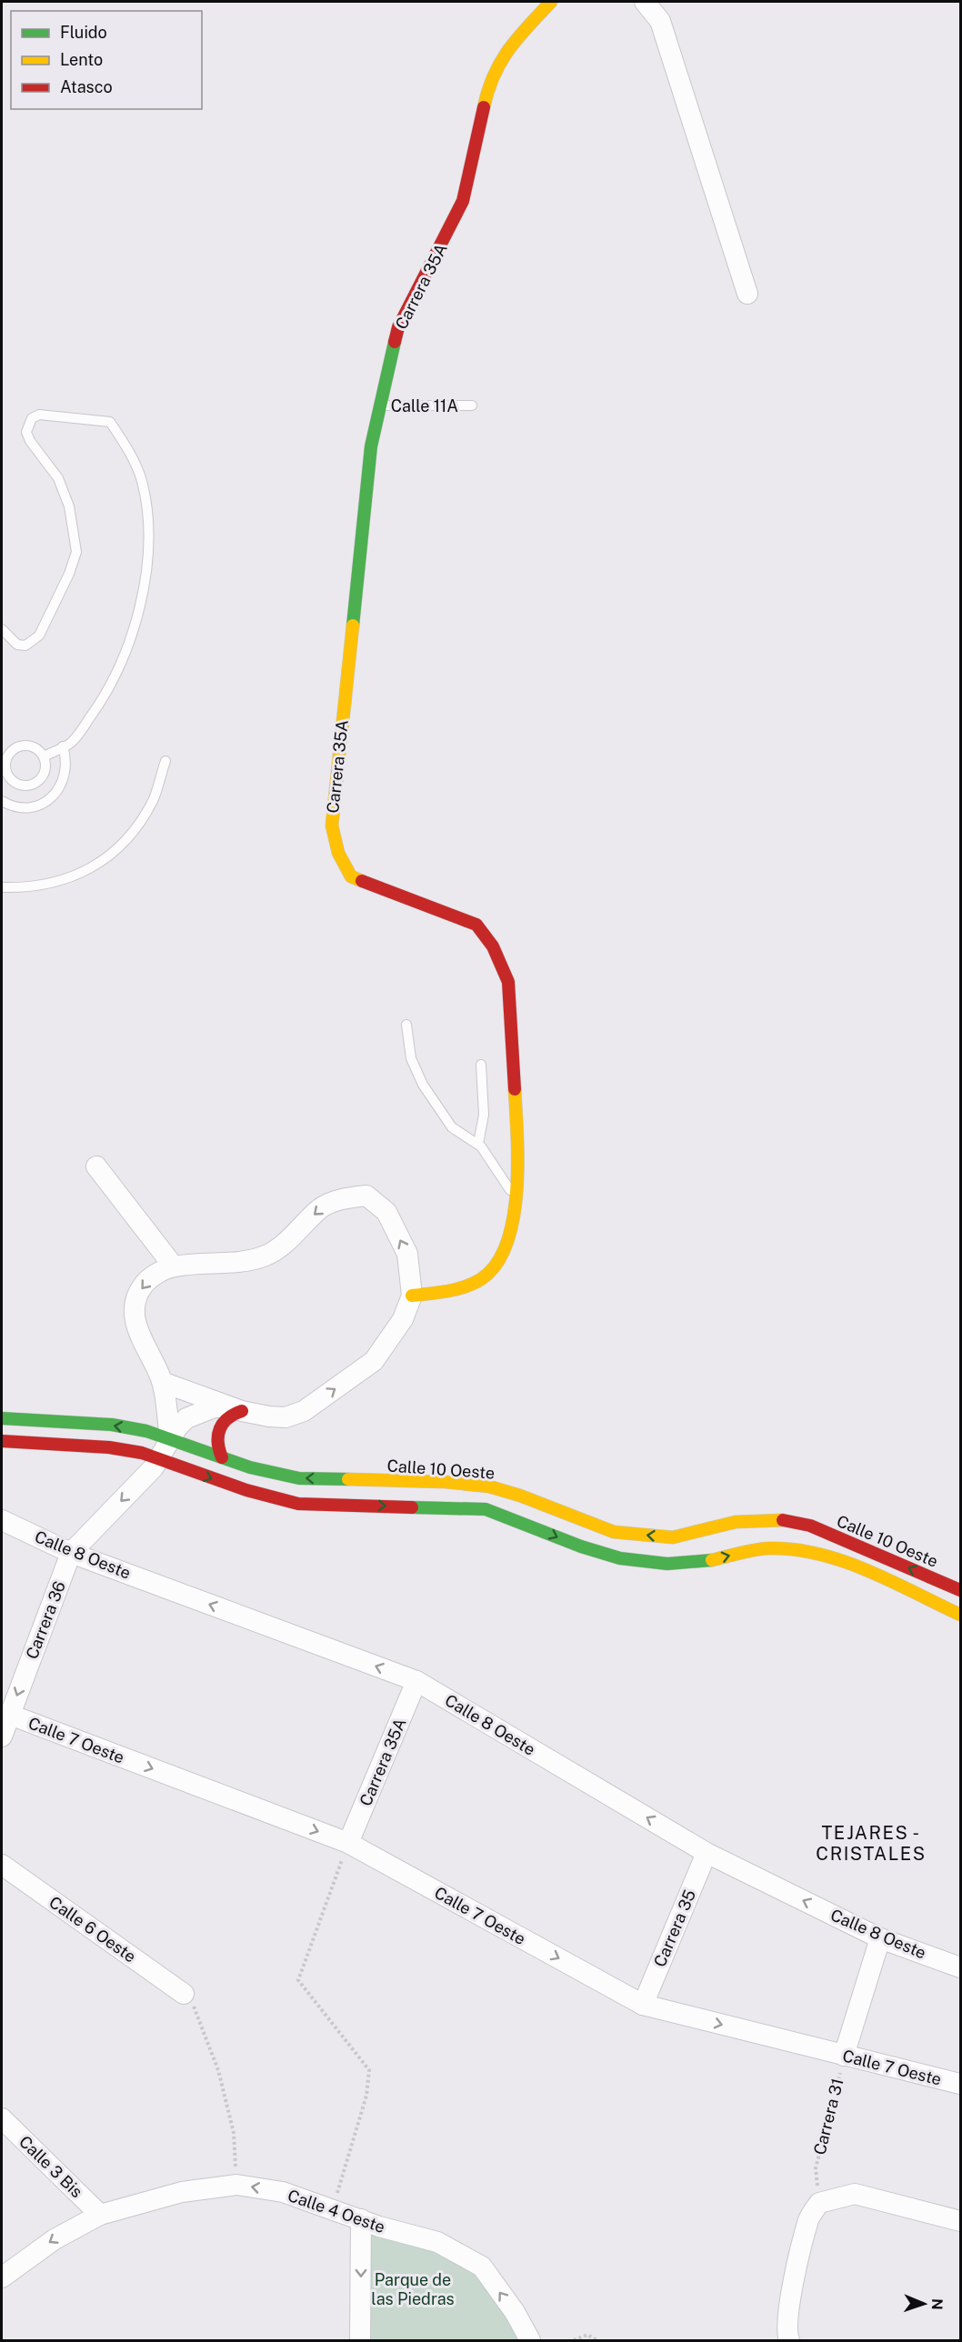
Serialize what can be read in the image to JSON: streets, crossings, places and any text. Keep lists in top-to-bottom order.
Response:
{
  "streets": {
    "main road": ["Carrera 35A", "Calle 10 Oeste"],
    "street": [
      "Calle 8 Oeste",
      "Carrera 36",
      "Calle 7 Oeste",
      "Carrera 35",
      "Calle 6 Oeste",
      "Carrera 31",
      "Calle 3 Bis",
      "Calle 4 Oeste"
    ],
    "lane": ["Calle 11A"]
  },
  "crossings": [
    ["Carrera 35A", "Calle 11A"],
    ["Carrera 35A", "Calle 8 Oeste"],
    ["Carrera 35A", "Calle 7 Oeste"],
    ["Calle 10 Oeste", "Carrera 36"],
    ["Calle 8 Oeste", "Carrera 36"],
    ["Calle 8 Oeste", "Carrera 35"],
    ["Calle 8 Oeste", "Carrera 31"],
    ["Carrera 36", "Calle 7 Oeste"],
    ["Calle 7 Oeste", "Carrera 35"],
    ["Calle 7 Oeste", "Carrera 31"],
    ["Calle 3 Bis", "Calle 4 Oeste"]
  ],
  "one_way": [
    "Calle 8 Oeste",
    "Carrera 36",
    "Calle 7 Oeste",
    "Calle 4 Oeste"
  ],
  "districts": ["TEJARES - CRISTALES"],
  "parks": ["Parque de las Piedras"],
  "legend": ["Fluido", "Lento", "Atasco"],
  "north": "right"
}
